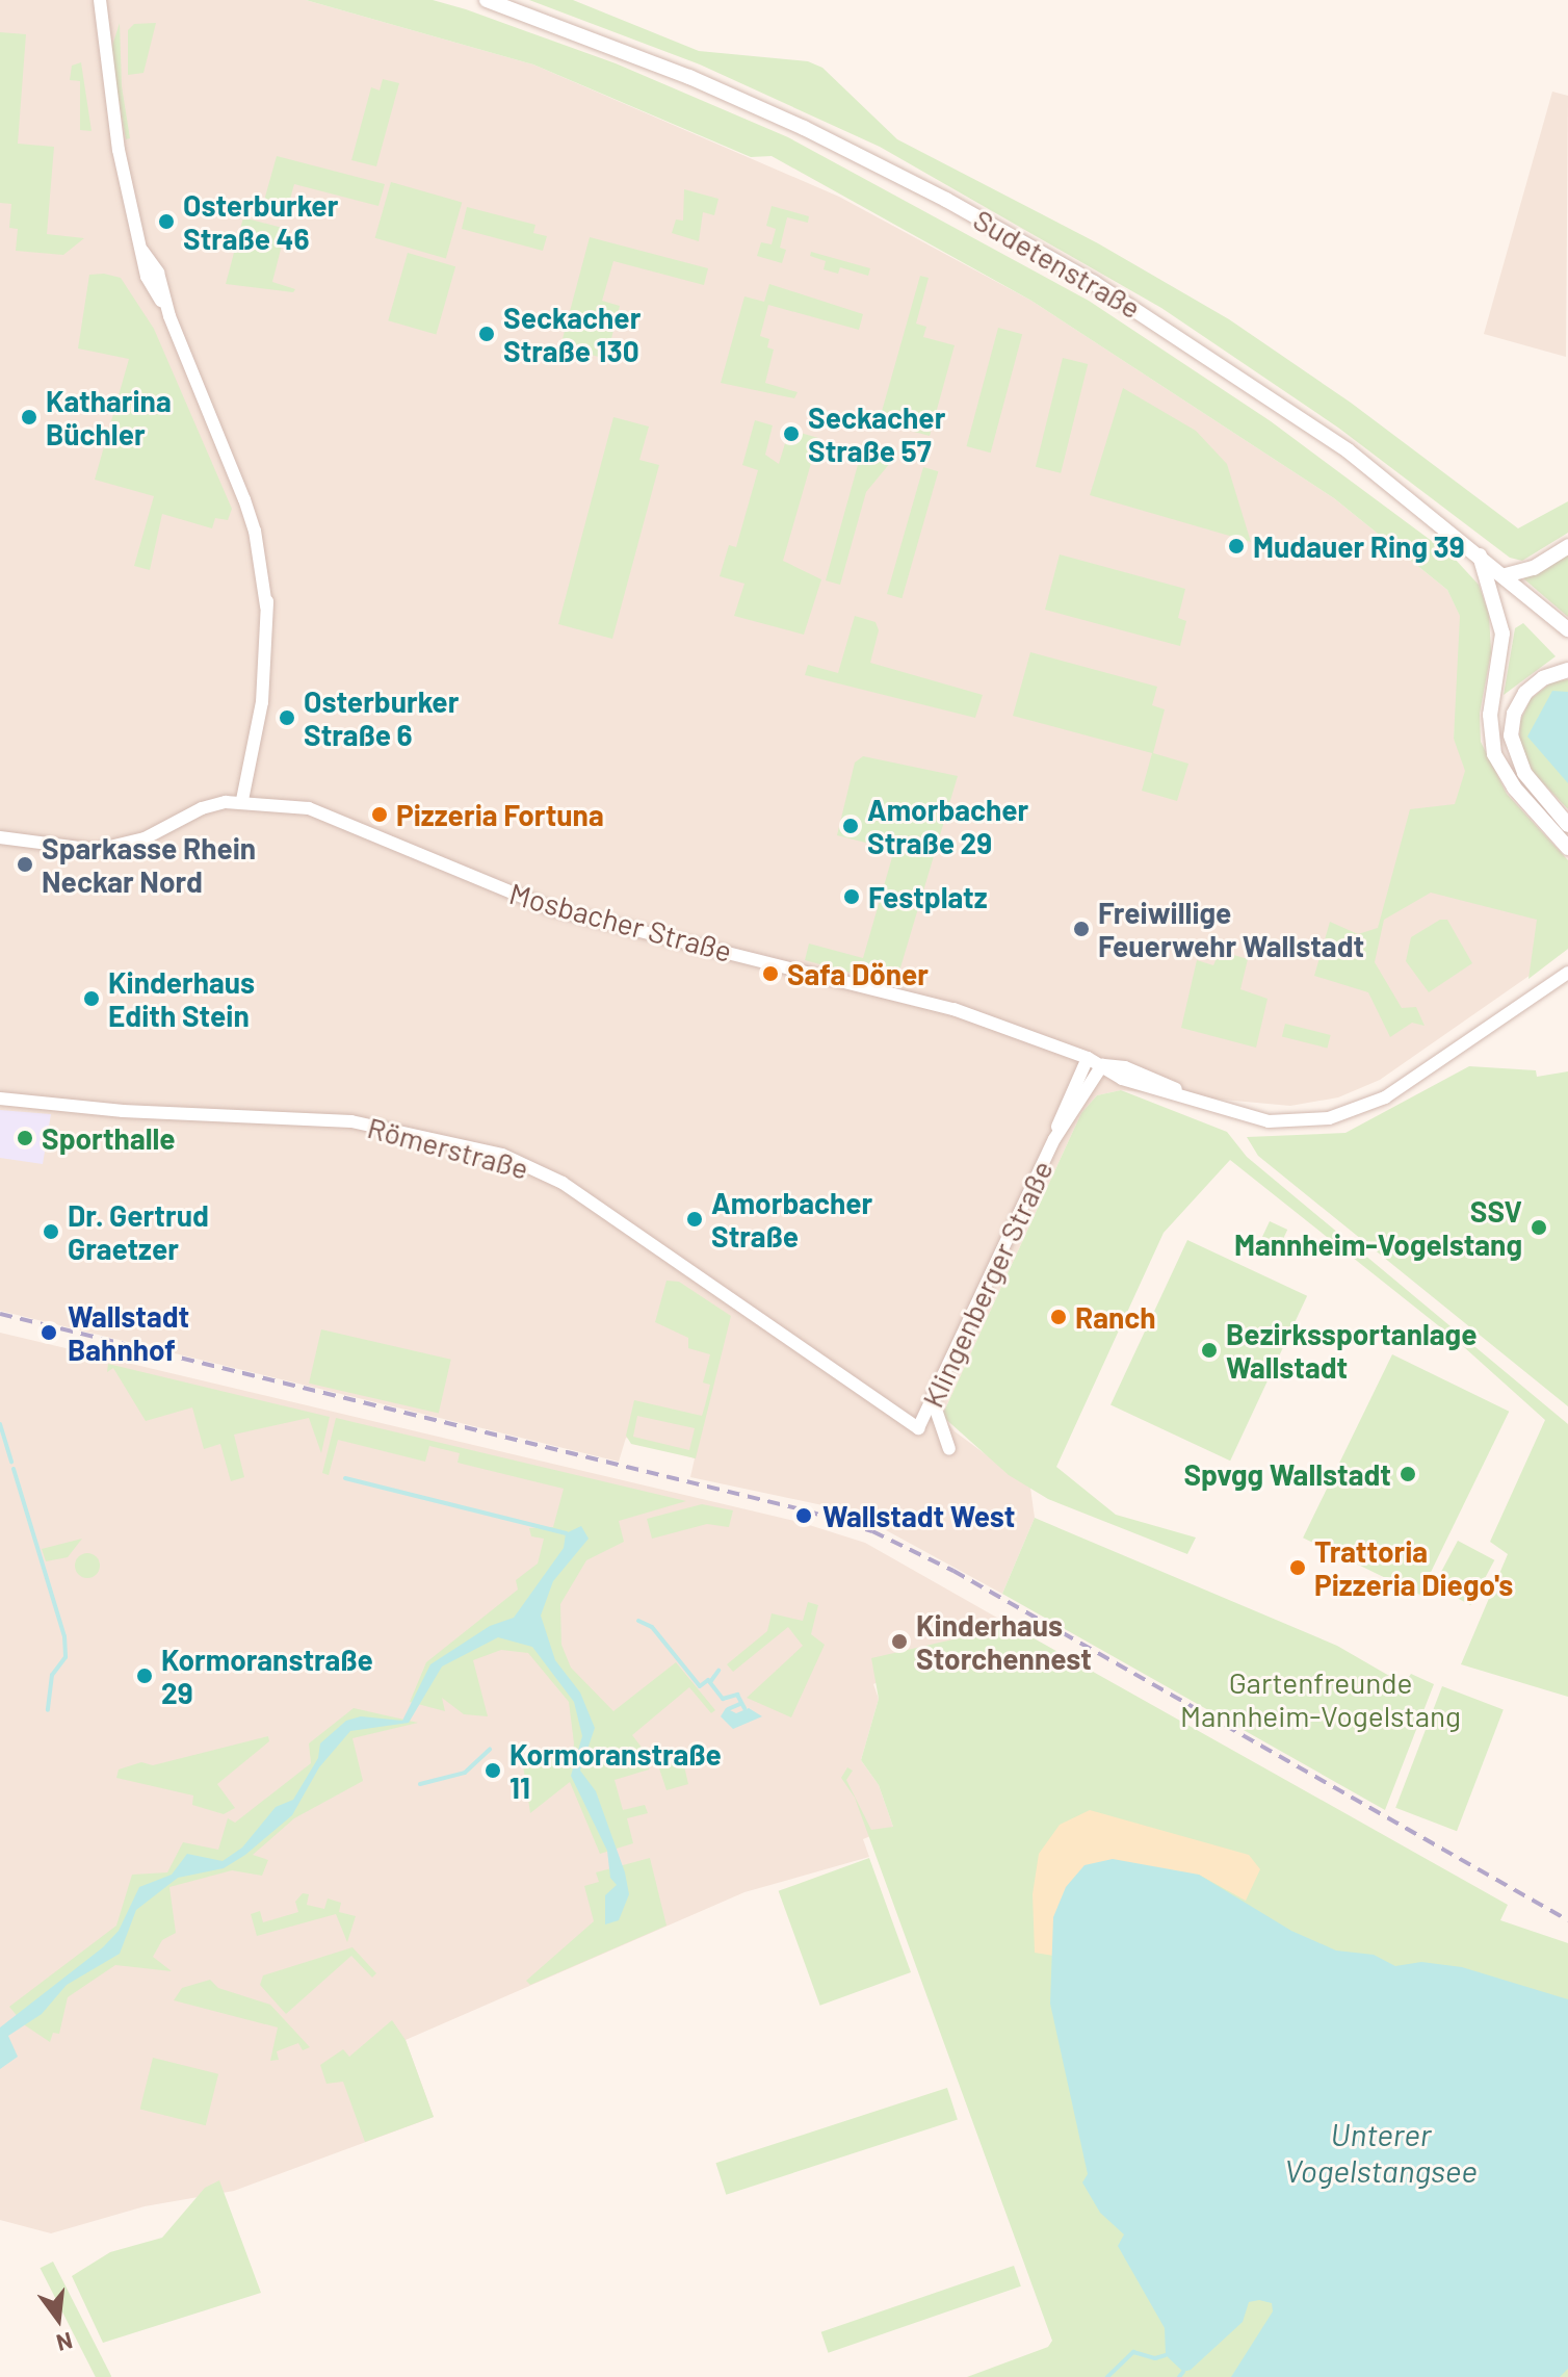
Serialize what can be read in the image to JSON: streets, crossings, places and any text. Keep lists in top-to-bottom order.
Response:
{
  "streets": {
    "main road": ["Sudetenstraße"],
    "street": ["Mosbacher Straße", "Römerstraße", "Klingenberger Straße"]
  },
  "crossings": [
    ["Mosbacher Straße", "Klingenberger Straße"],
    ["Römerstraße", "Klingenberger Straße"]
  ],
  "water": ["Unterer Vogelstangsee"],
  "parks": ["Gartenfreunde Mannheim-Vogelstang"],
  "places": [
    "Osterburker Straße 46",
    "Seckacher Straße 130",
    "Katharina Büchler",
    "Seckacher Straße 57",
    "Mudauer Ring 39",
    "Osterburker Straße 6",
    "Pizzeria Fortuna",
    "Amorbacher Straße 29",
    "Sparkasse Rhein Neckar Nord",
    "Festplatz",
    "Freiwillige Feuerwehr Wallstadt",
    "Safa Döner",
    "Kinderhaus Edith Stein",
    "Sporthalle",
    "Amorbacher Straße",
    "SSV Mannheim-Vogelstang",
    "Dr. Gertrud Graetzer",
    "Ranch",
    "Wallstadt Bahnhof",
    "Bezirkssportanlage Wallstadt",
    "Spvgg Wallstadt",
    "Wallstadt West",
    "Trattoria Pizzeria Diego's",
    "Kinderhaus Storchennest",
    "Kormoranstraße 29",
    "Kormoranstraße 11"
  ],
  "north": "bottom"
}
